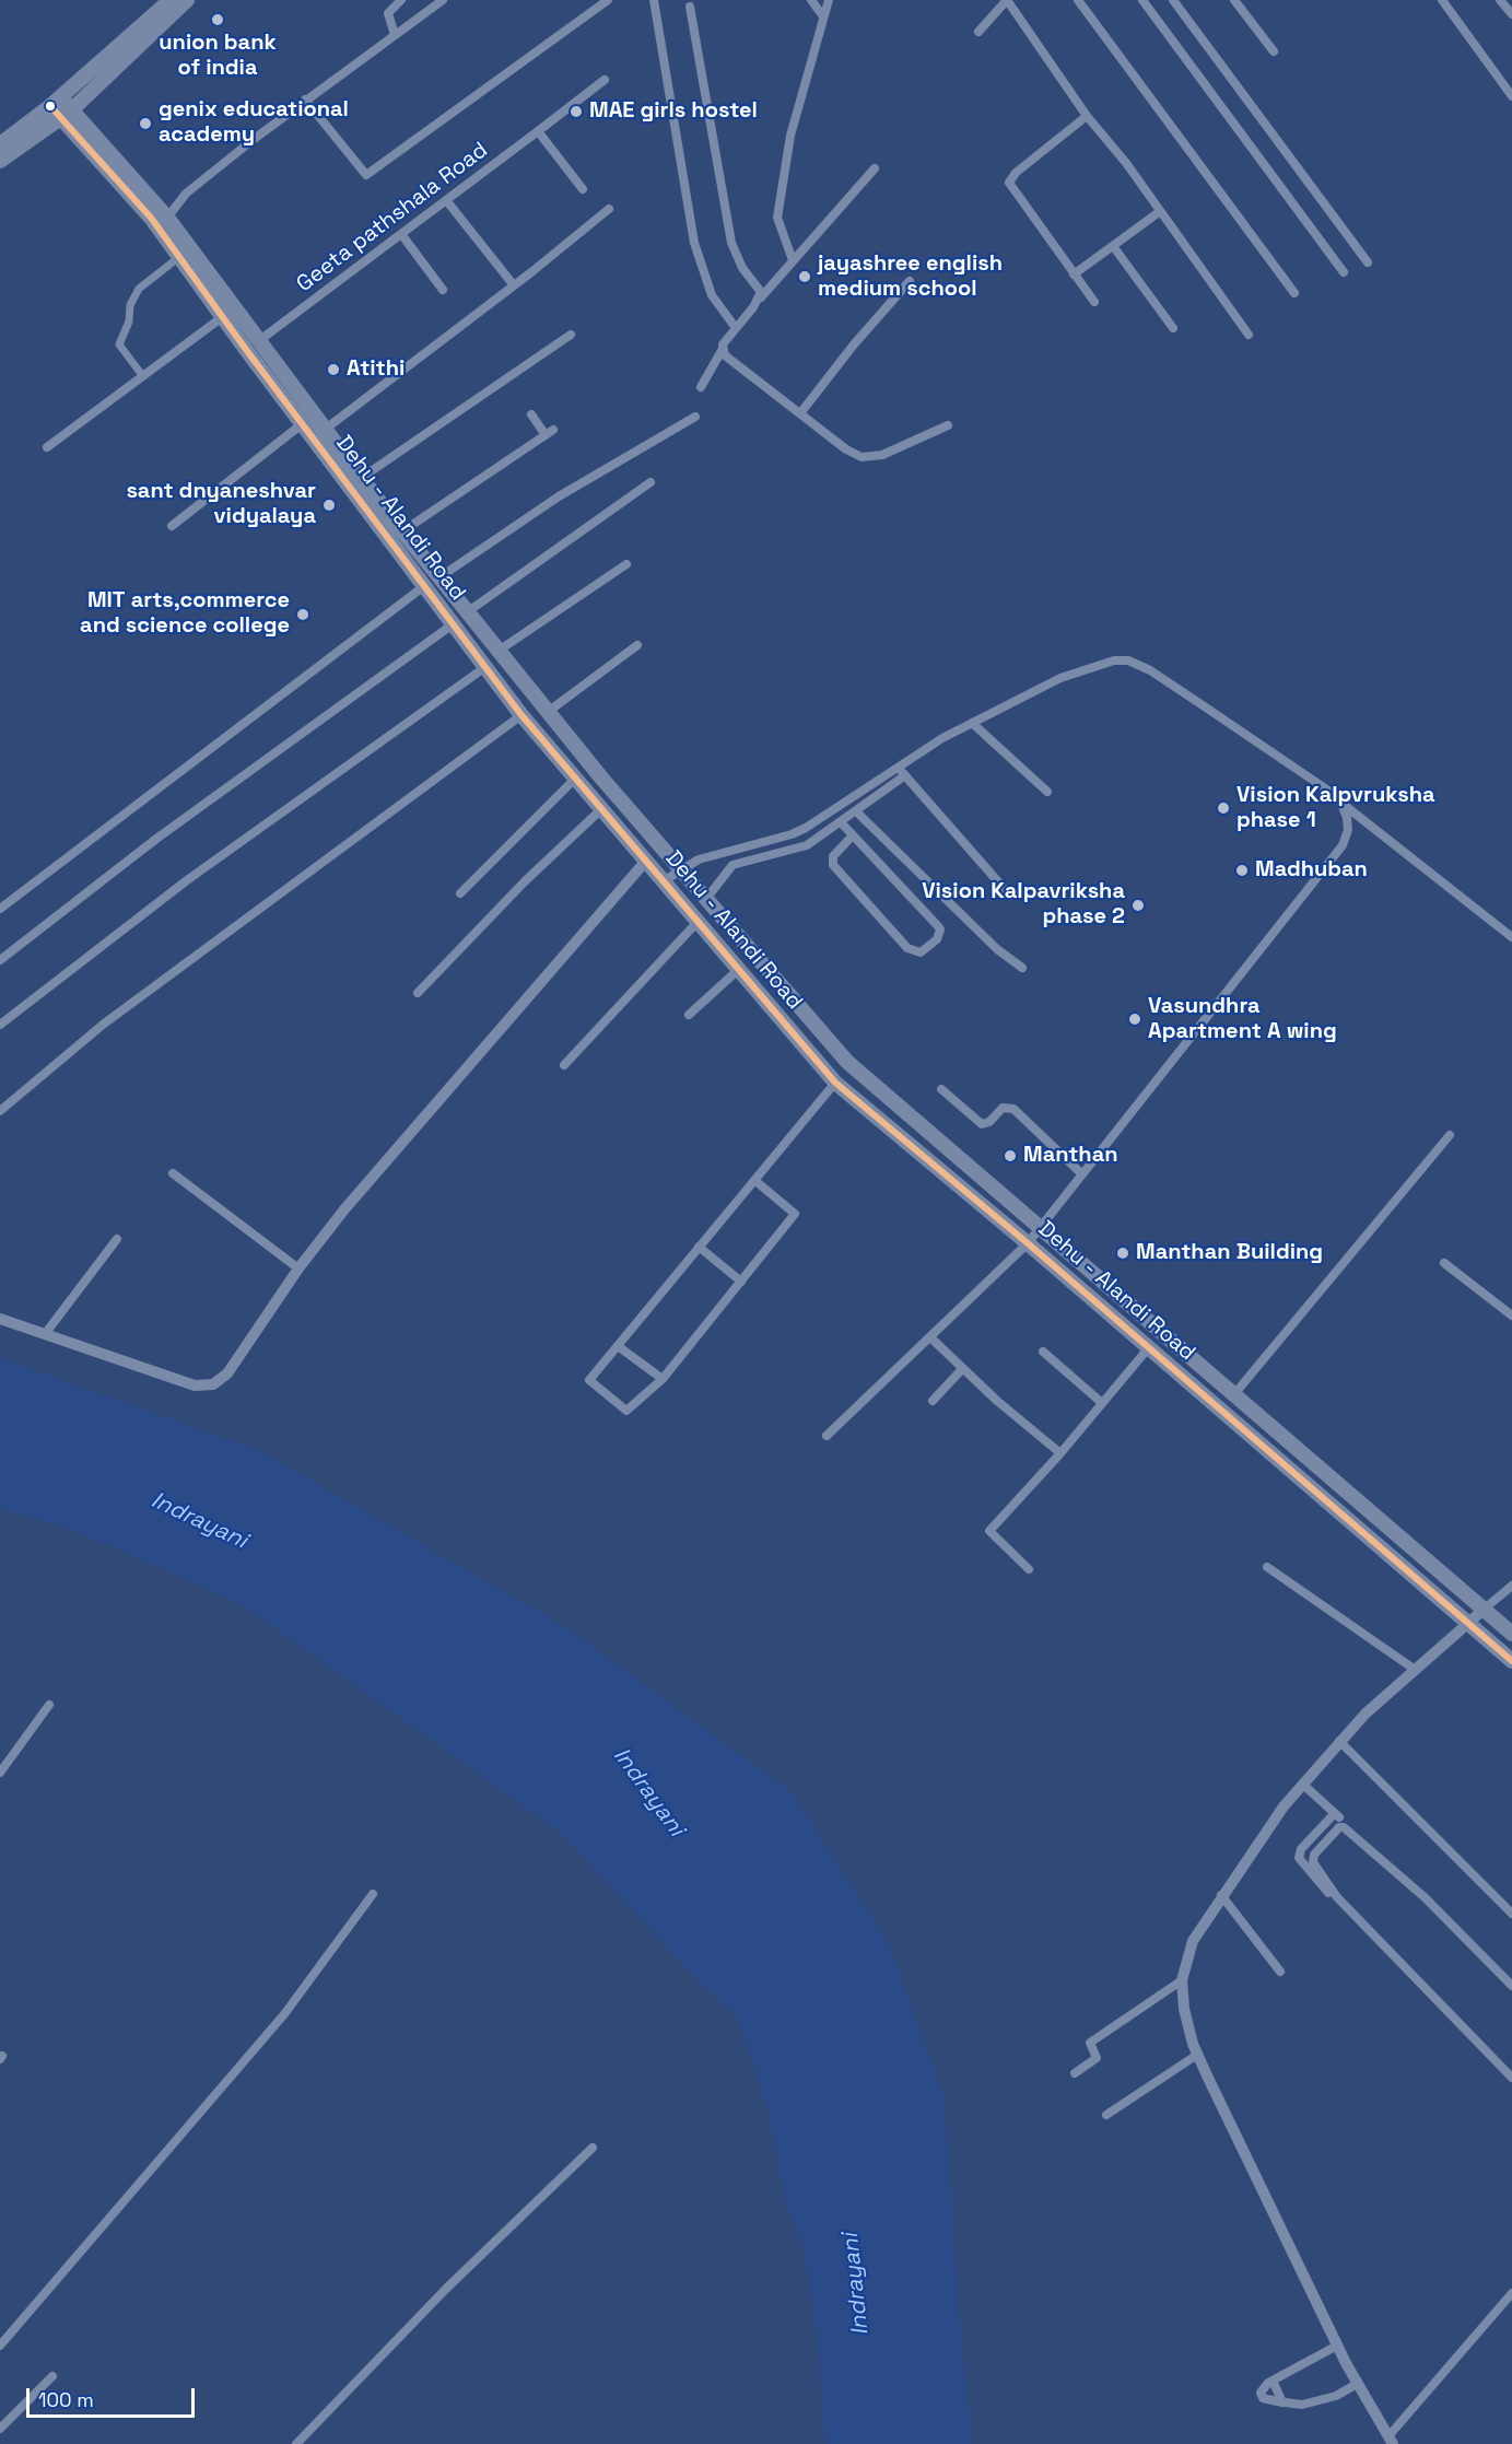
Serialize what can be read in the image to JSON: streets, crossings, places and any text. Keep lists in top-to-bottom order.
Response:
{
  "streets": {
    "main road": ["Dehu - Alandi Road"],
    "street": ["Geeta pathshala Road"]
  },
  "crossings": [
    ["Geeta pathshala Road", "Dehu - Alandi Road"]
  ],
  "water": ["Indrayani"],
  "places": [
    "union bank of india",
    "MAE girls hostel",
    "genix educational academy",
    "jayashree english medium school",
    "Atithi",
    "sant dnyaneshvar vidyalaya",
    "MIT arts,commerce and science college",
    "Vision Kalpvruksha phase 1",
    "Madhuban",
    "Vision Kalpavriksha phase 2",
    "Vasundhra Apartment A wing",
    "Manthan",
    "Manthan Building"
  ],
  "scale_bar": "100 m"
}
